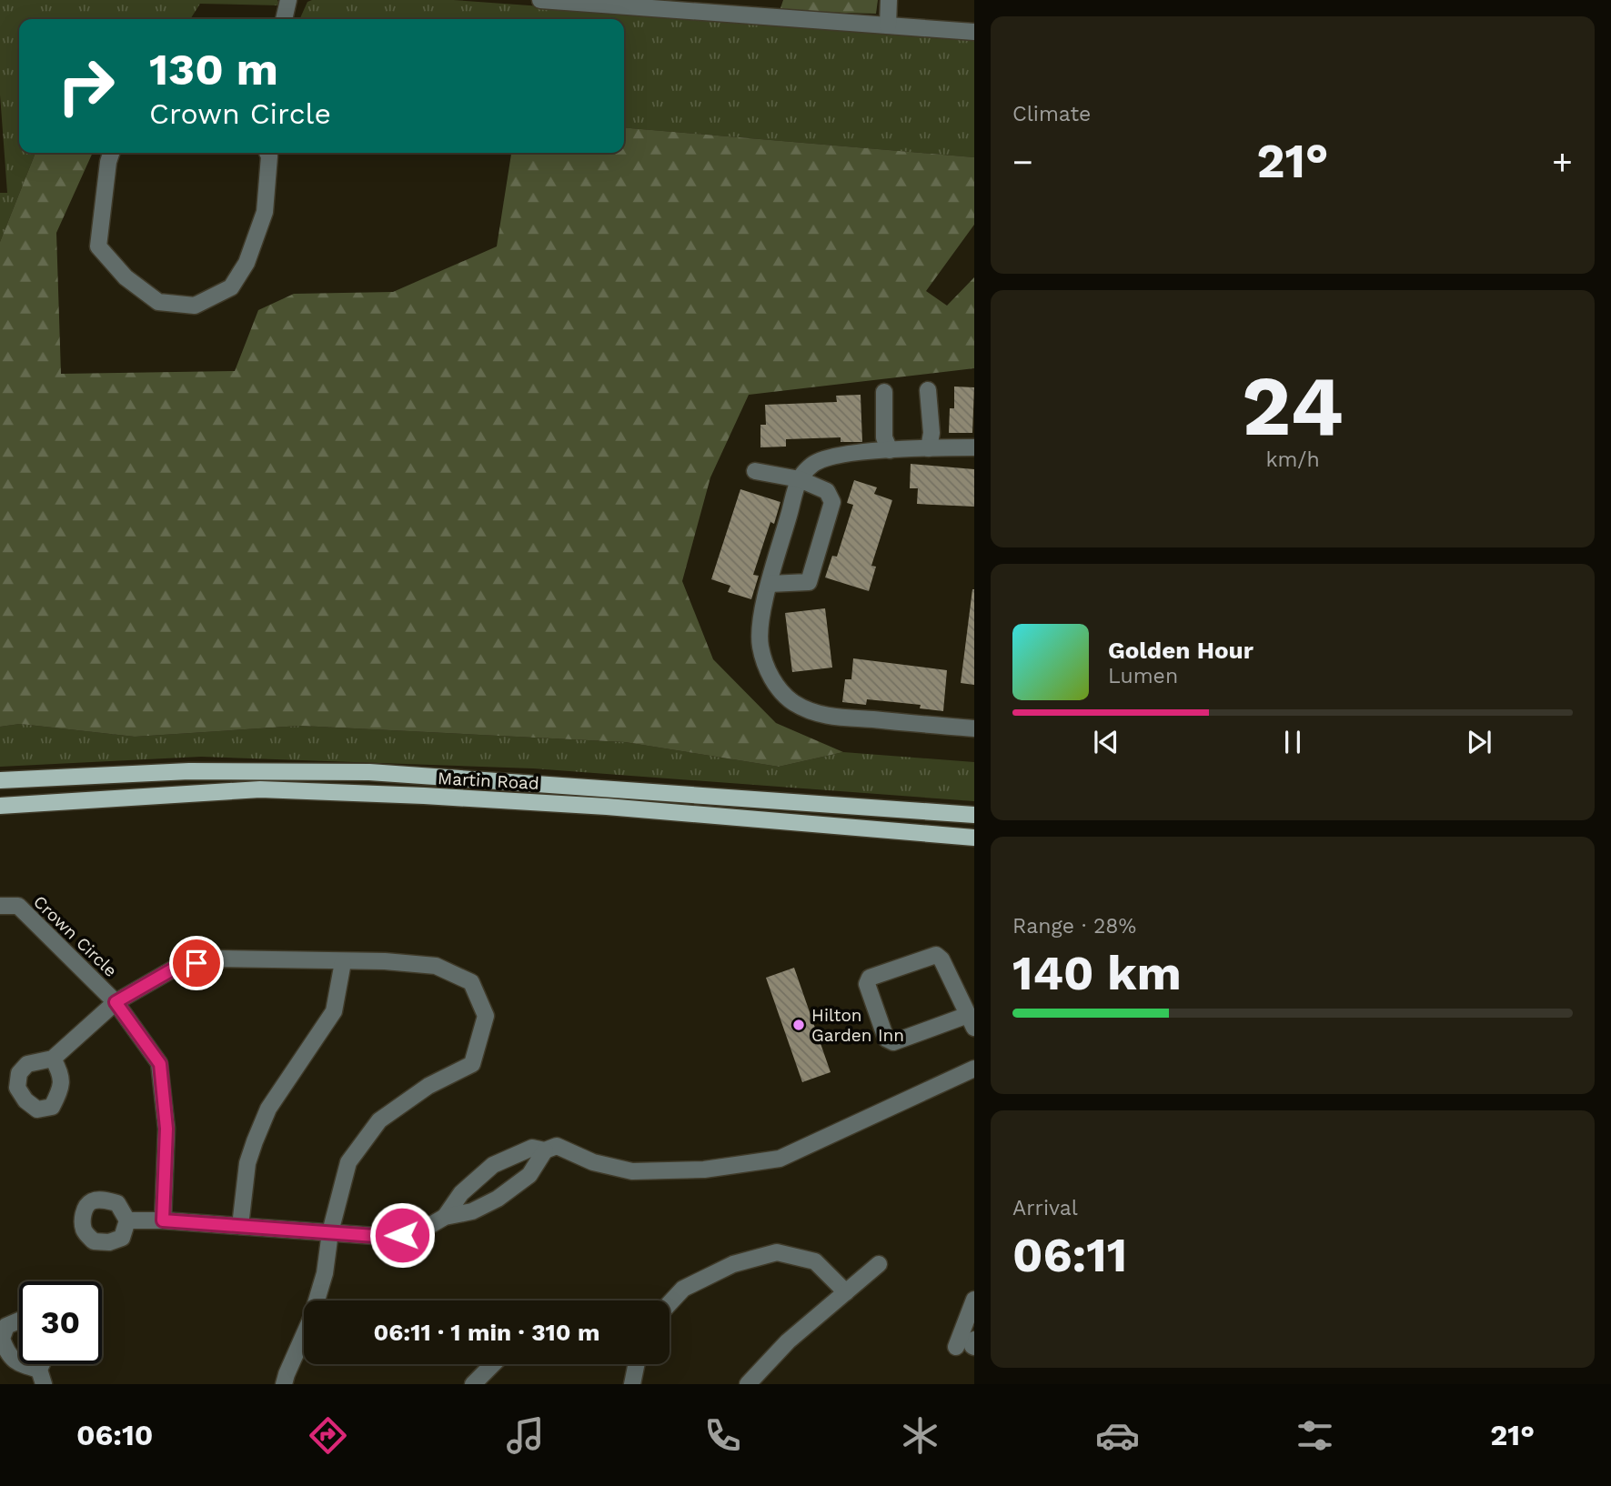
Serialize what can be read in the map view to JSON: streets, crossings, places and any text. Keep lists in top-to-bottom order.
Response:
{
  "streets": {
    "main road": ["Martin Road"],
    "street": ["Crown Circle"]
  },
  "places": ["Hilton Garden Inn"],
  "page": {
    "tile": [
      "Climate",
      ["24", "km/h"],
      ["Range · 28%", "140 km"],
      ["Arrival", "06:11"]
    ],
    "turn": ["130 m", "Crown Circle"],
    "heat": ["−", "21°", "+"],
    "song": ["Golden Hour", "Lumen"],
    "limit": "30",
    "trip": "06:11 · 1 min · 310 m",
    "tabs": ["06:10", "21°"]
  }
}
